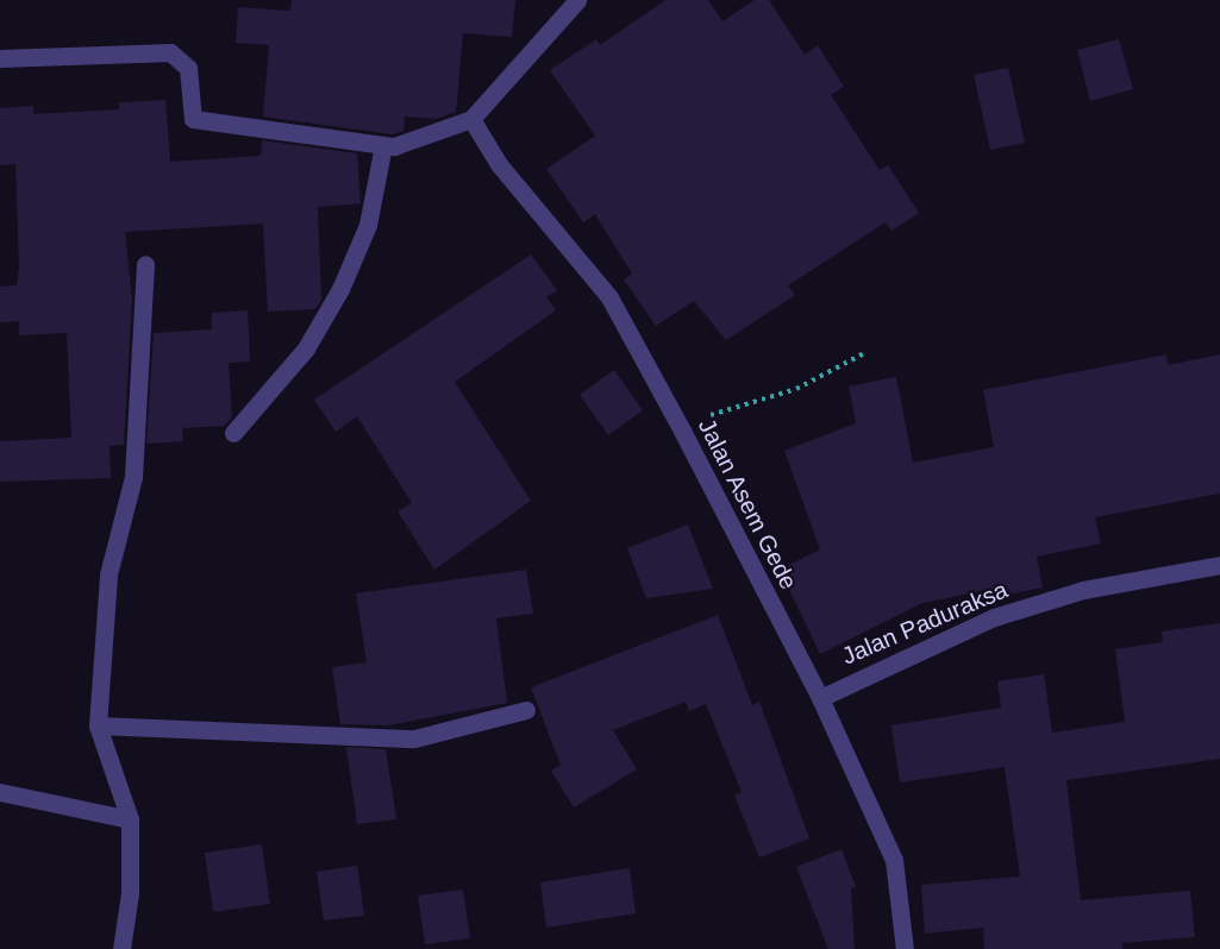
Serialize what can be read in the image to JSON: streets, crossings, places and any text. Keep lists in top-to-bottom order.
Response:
{
  "streets": {
    "street": ["Jalan Asem Gede", "Jalan Paduraksa"]
  },
  "crossings": [
    ["Jalan Asem Gede", "Jalan Paduraksa"]
  ]
}
